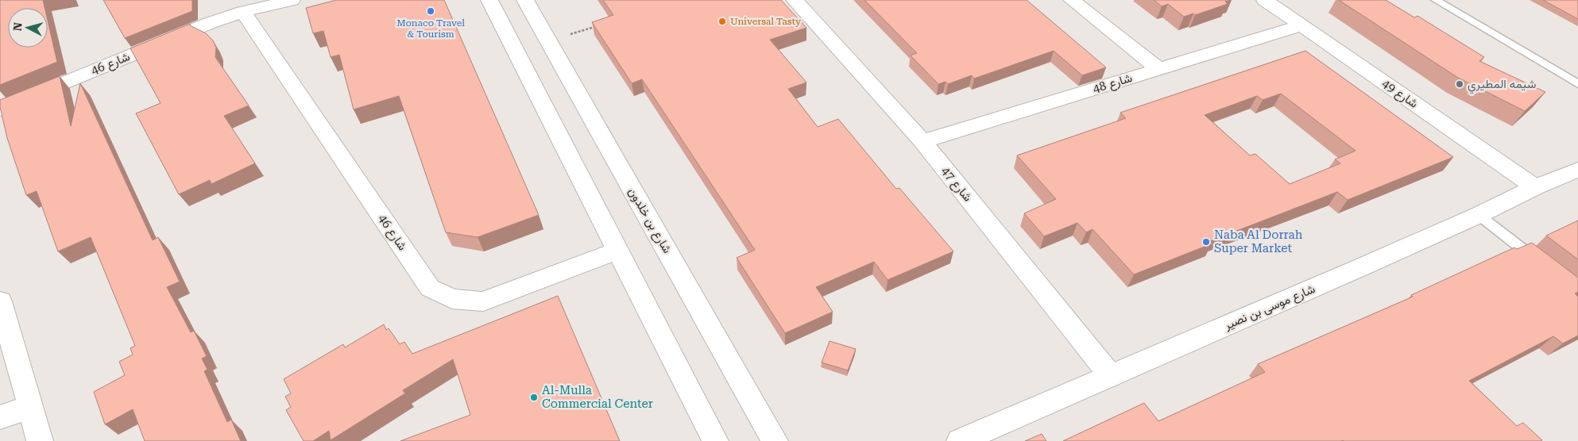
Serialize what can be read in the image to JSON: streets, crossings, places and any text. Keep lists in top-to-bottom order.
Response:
{
  "streets": {
    "street": [
      "شارع 46",
      "شارع 48",
      "شارع 49",
      "شارع 47",
      "شارع بن خلدون",
      "شارع موسى بن نصير"
    ]
  },
  "crossings": [
    ["شارع 48", "شارع 49"],
    ["شارع 48", "شارع 47"],
    ["شارع 49", "شارع موسى بن نصير"],
    ["شارع 47", "شارع موسى بن نصير"]
  ],
  "places": [
    "Monaco Travel & Tourism",
    "Universal Tasty",
    "شيمه المطيري",
    "Naba Al Dorrah Super Market",
    "Al-Mulla Commercial Center"
  ],
  "north": "left"
}
